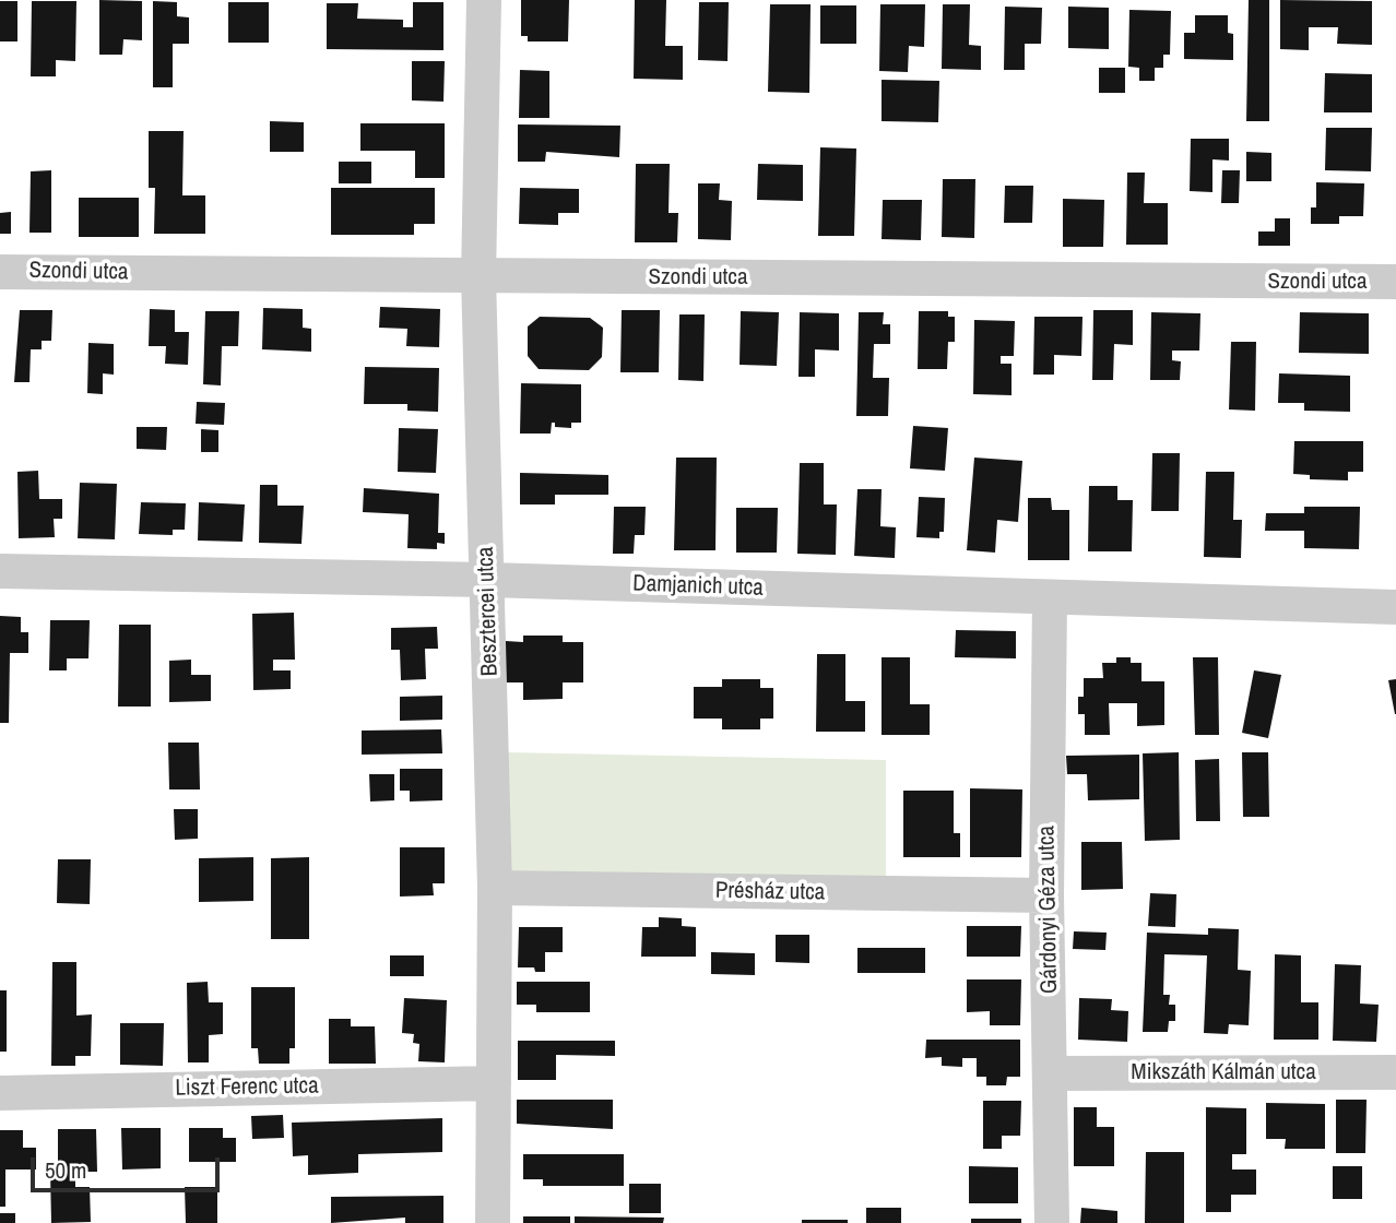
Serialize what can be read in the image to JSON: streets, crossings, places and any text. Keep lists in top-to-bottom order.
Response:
{
  "streets": {
    "street": [
      "Szondi utca",
      "Damjanich utca",
      "Besztercei utca",
      "Présház utca",
      "Gárdonyi Géza utca",
      "Mikszáth Kálmán utca",
      "Liszt Ferenc utca"
    ]
  },
  "crossings": [
    ["Szondi utca", "Besztercei utca"],
    ["Damjanich utca", "Besztercei utca"],
    ["Damjanich utca", "Gárdonyi Géza utca"],
    ["Besztercei utca", "Présház utca"],
    ["Besztercei utca", "Liszt Ferenc utca"],
    ["Présház utca", "Gárdonyi Géza utca"],
    ["Gárdonyi Géza utca", "Mikszáth Kálmán utca"]
  ],
  "scale_bar": "50 m"
}
